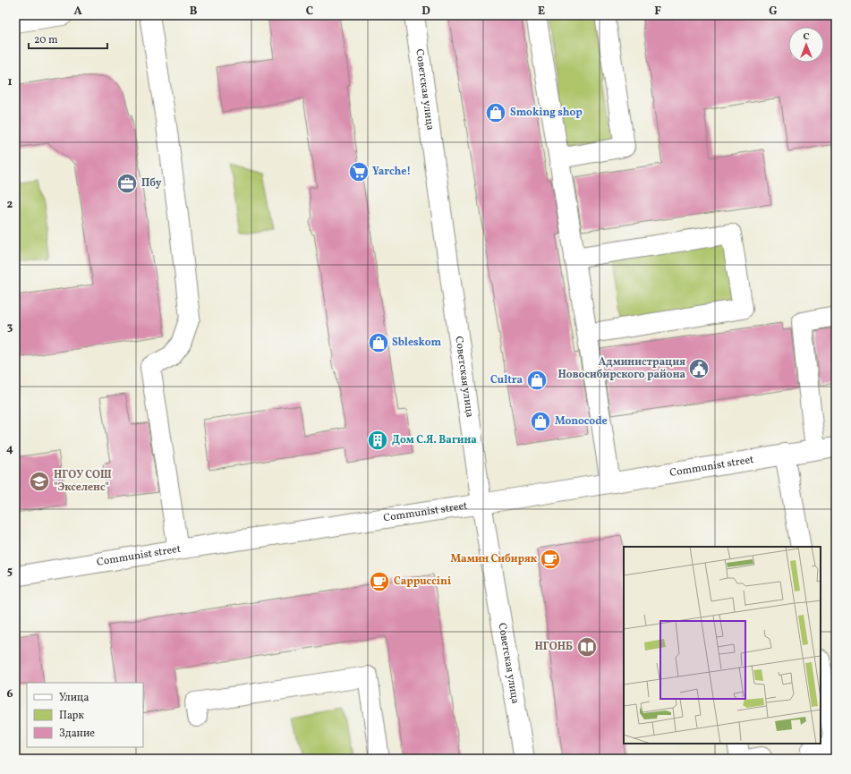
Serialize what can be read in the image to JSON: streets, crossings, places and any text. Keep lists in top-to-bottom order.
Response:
{
  "streets": {
    "street": ["Советская улица", "Communist street"]
  },
  "crossings": [
    ["Советская улица", "Communist street"]
  ],
  "places": {
    "shop": [
      "Smoking shop",
      "Sbleskom",
      "Cultra",
      "Monocode"
    ],
    "supermarket": ["Yarche!"],
    "office": ["Пбу"],
    "public building": ["Администрация Новосибирского района"],
    "building": ["Дом С.Я. Вагина"],
    "school or university": ["НГОУ СОШ \"Экселенс\""],
    "cafe": ["Мамин Сибиряк", "Cappuccini"],
    "library": ["НГОНБ"]
  },
  "legend": ["Улица", "Парк", "Здание"],
  "scale_bar": "20 m",
  "north": "top",
  "grid": {
    "columns": [
      "A",
      "B",
      "C",
      "D",
      "E",
      "F",
      "G"
    ],
    "rows": [
      "1",
      "2",
      "3",
      "4",
      "5",
      "6"
    ]
  }
}
